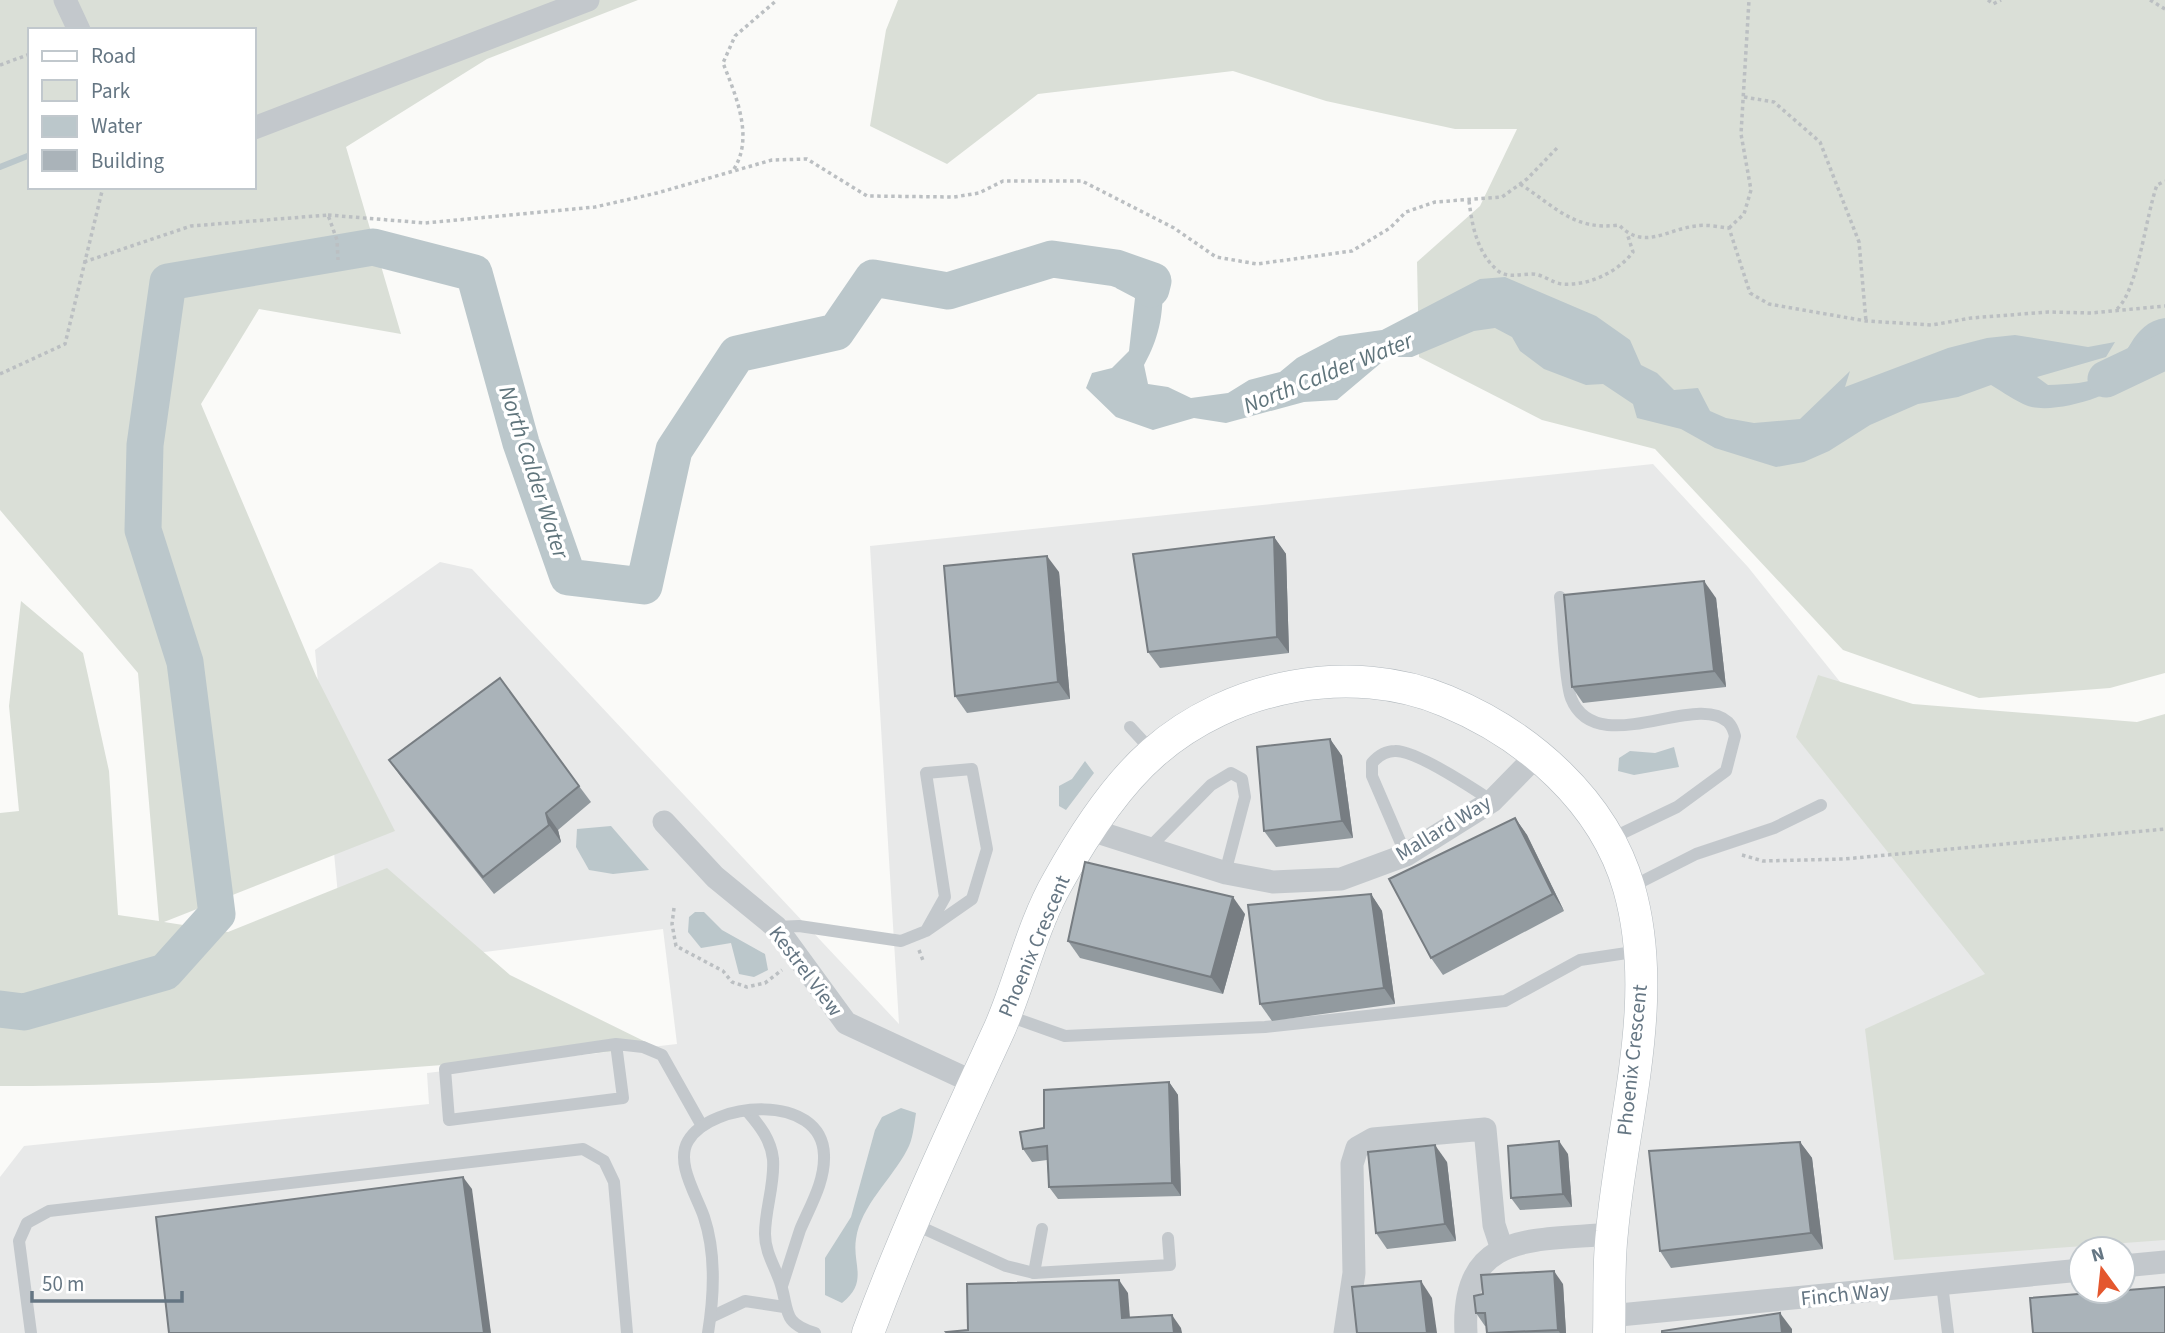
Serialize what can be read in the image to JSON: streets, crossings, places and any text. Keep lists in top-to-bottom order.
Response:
{
  "streets": {
    "street": [
      "Mallard Way",
      "Phoenix Crescent",
      "Kestrel View",
      "Finch Way"
    ]
  },
  "crossings": [
    ["Mallard Way", "Phoenix Crescent"],
    ["Phoenix Crescent", "Kestrel View"],
    ["Phoenix Crescent", "Finch Way"]
  ],
  "water": ["North Calder Water"],
  "legend": [
    "Road",
    "Park",
    "Water",
    "Building"
  ],
  "scale_bar": "50 m",
  "north": "top"
}
